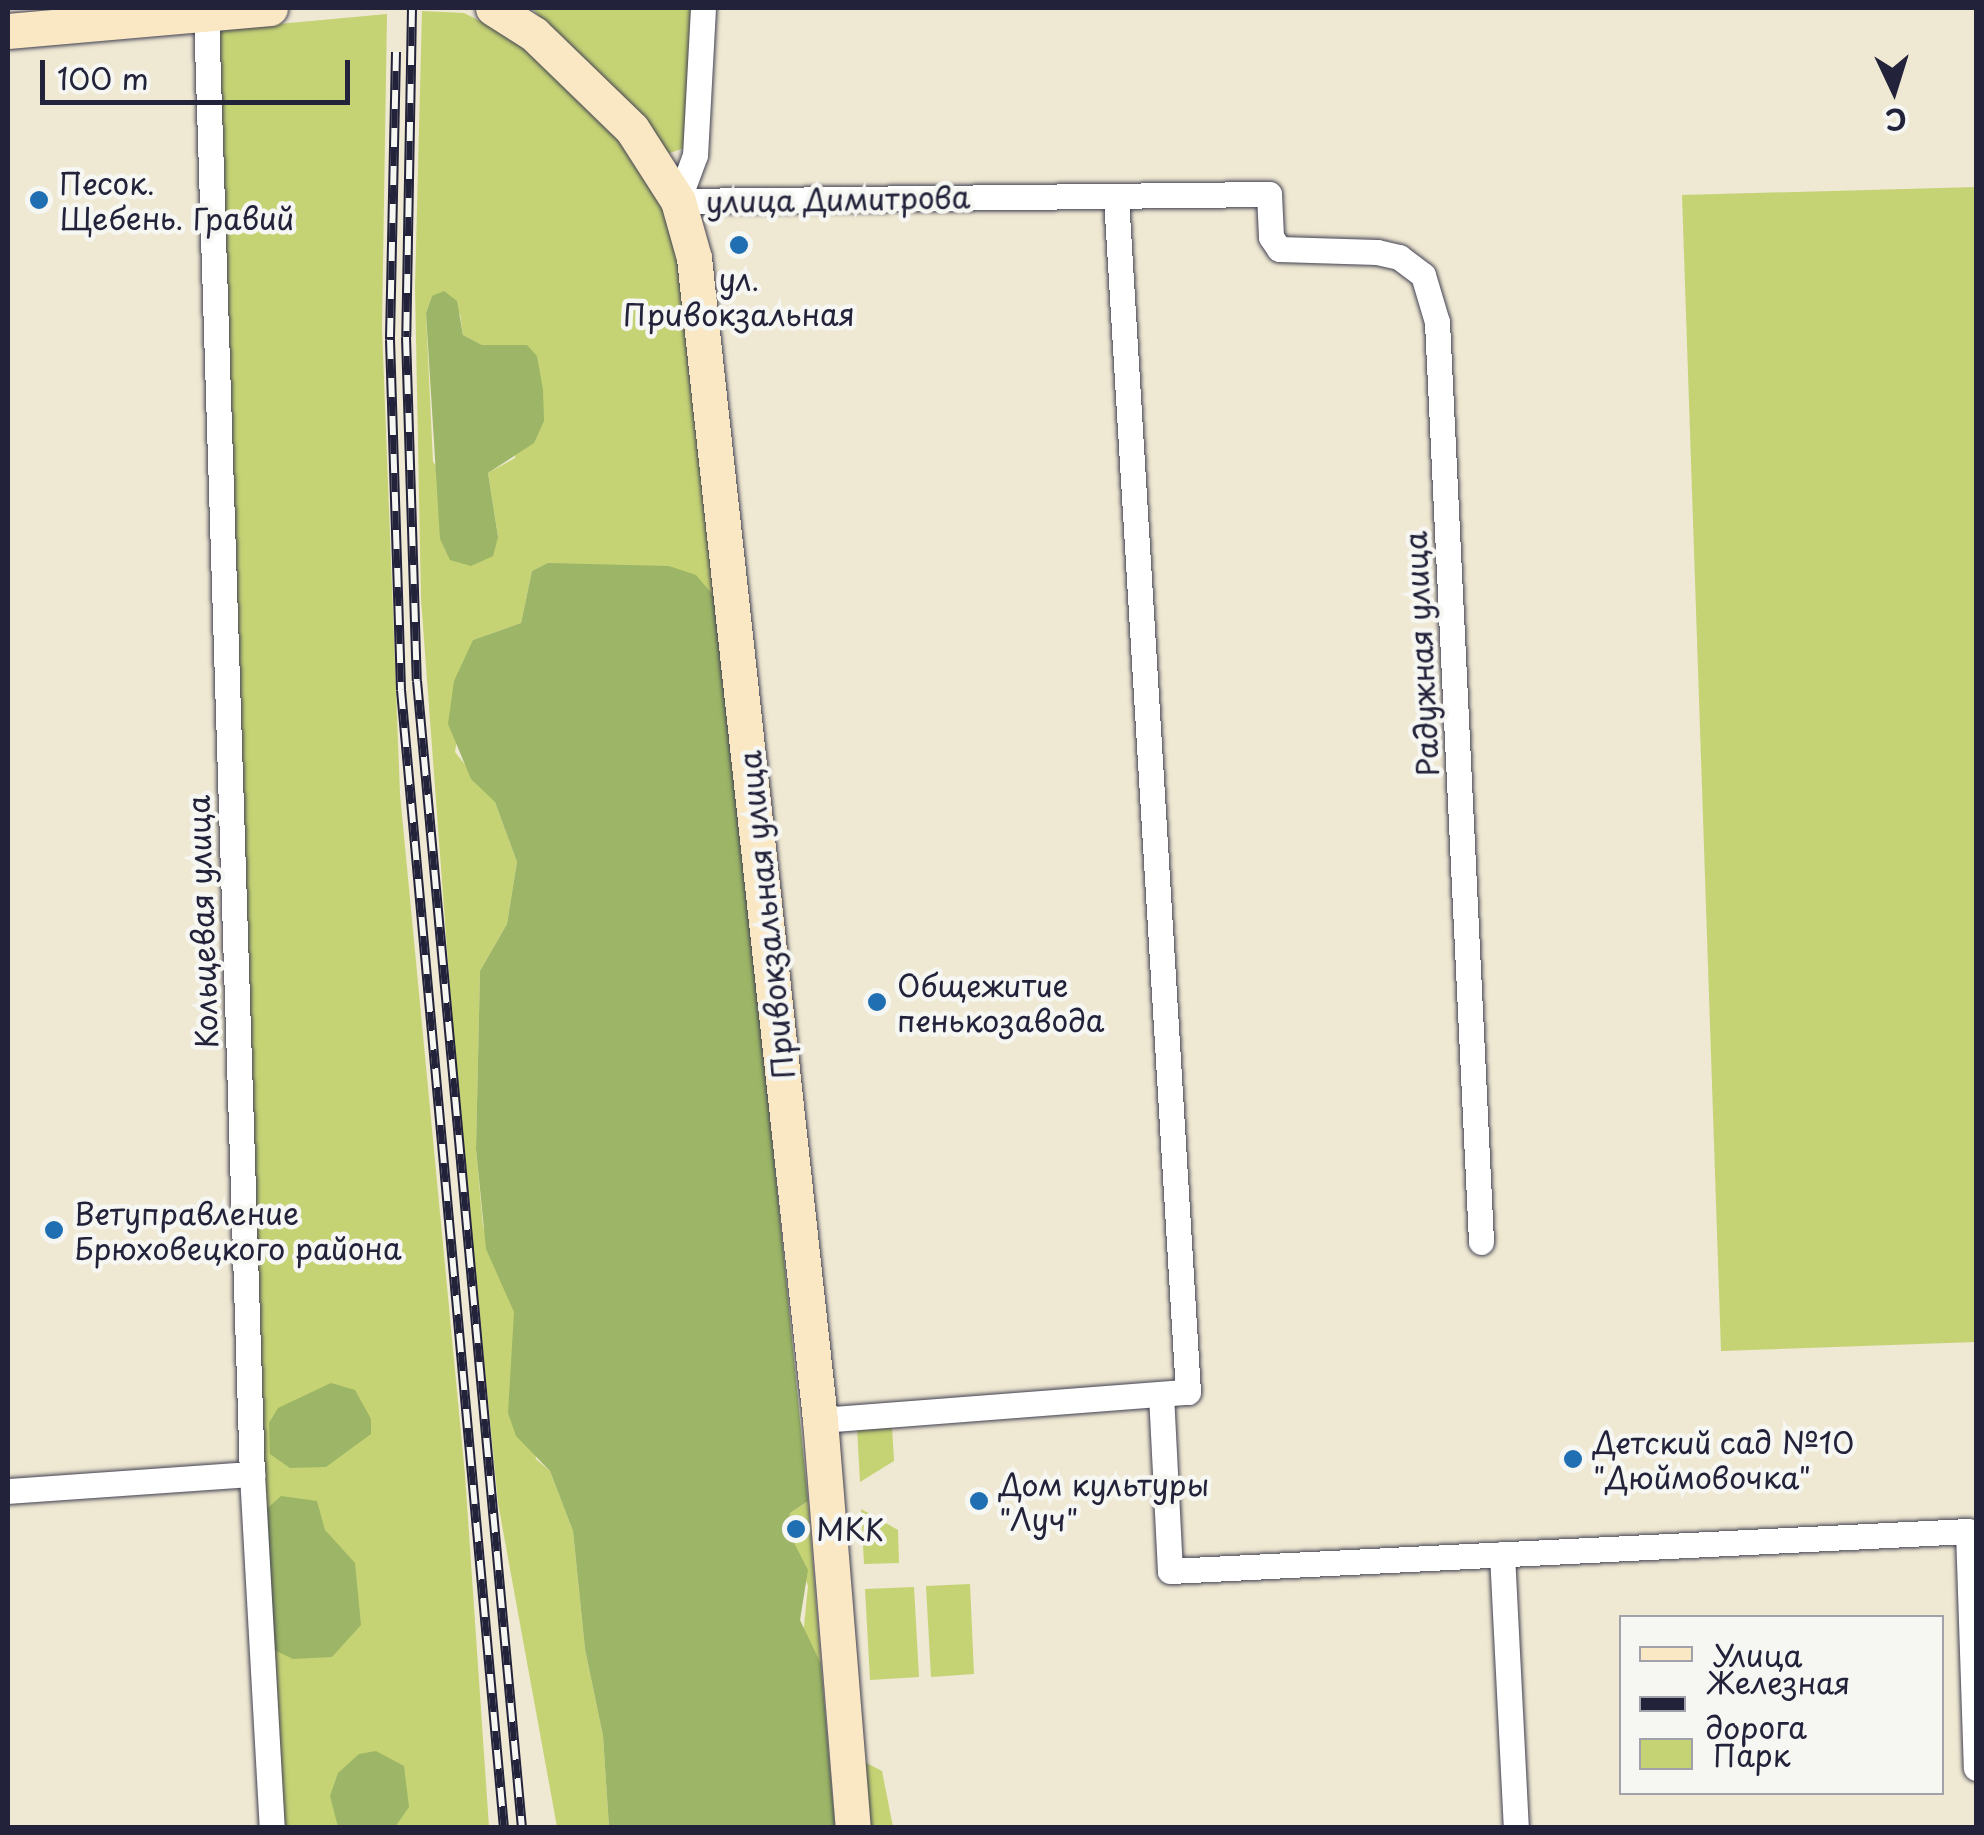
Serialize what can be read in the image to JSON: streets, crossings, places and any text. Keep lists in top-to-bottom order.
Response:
{
  "streets": {
    "main road": ["улица Димитрова", "Привокзальная улица"],
    "street": ["Радужная улица", "Кольцевая улица"]
  },
  "crossings": [
    ["улица Димитрова", "Радужная улица"],
    ["улица Димитрова", "Привокзальная улица"]
  ],
  "places": [
    "Песок. Щебень. Гравий",
    "ул. Привокзальная",
    "Общежитие пенькозавода",
    "Ветуправление Брюховецкого района",
    "Детский сад №10 \"Дюймовочка\"",
    "Дом культуры \"Луч\"",
    "МКК"
  ],
  "legend": ["Улица", "Железная дорога", "Парк"],
  "scale_bar": "100 m",
  "north": "bottom"
}
